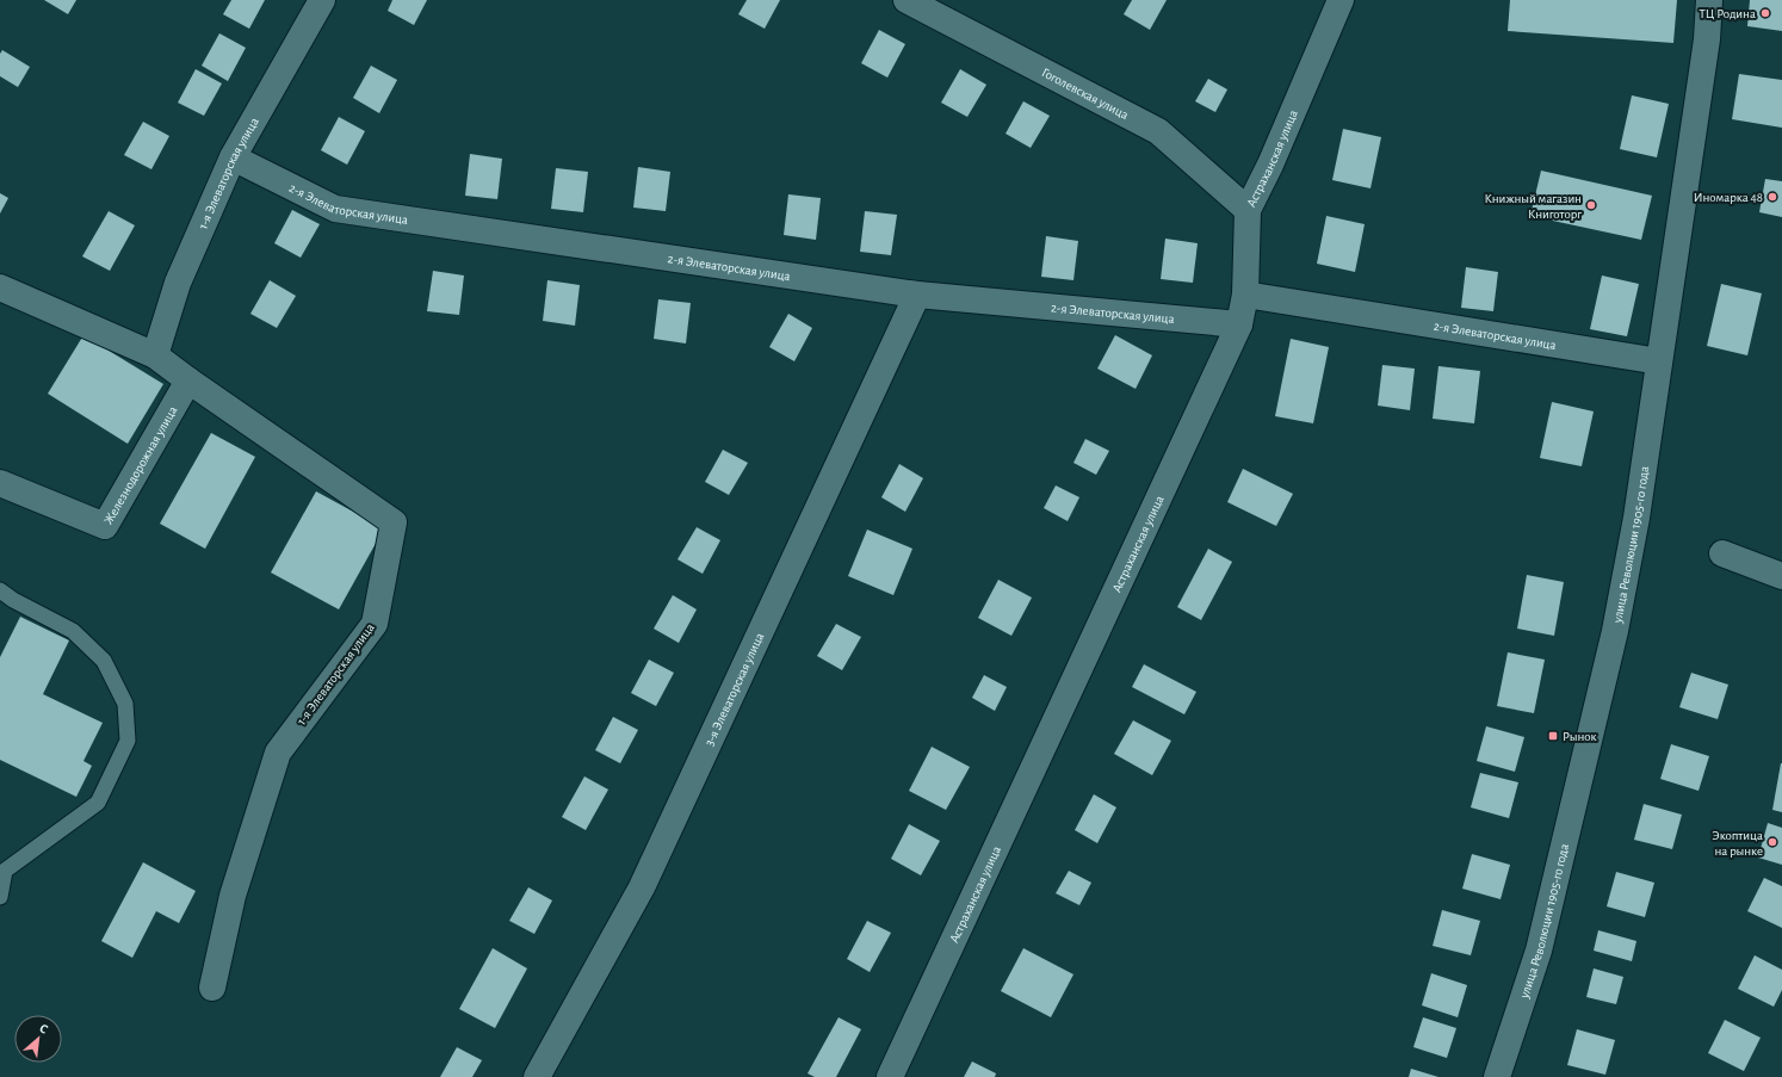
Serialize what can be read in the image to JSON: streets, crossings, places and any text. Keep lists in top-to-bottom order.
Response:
{
  "streets": {
    "street": [
      "Гоголевская улица",
      "Астраханская улица",
      "1-я Элеваторская улица",
      "2-я Элеваторская улица",
      "Железнодорожная улица",
      "улица Революции 1905-го года",
      "3-я Элеваторская улица"
    ]
  },
  "crossings": [
    ["Гоголевская улица", "Астраханская улица"],
    ["Астраханская улица", "2-я Элеваторская улица"],
    ["1-я Элеваторская улица", "2-я Элеваторская улица"],
    ["1-я Элеваторская улица", "Железнодорожная улица"],
    ["2-я Элеваторская улица", "улица Революции 1905-го года"],
    ["2-я Элеваторская улица", "3-я Элеваторская улица"]
  ],
  "places": {
    "other": [
      "ТЦ Родина",
      "Иномарка 48",
      "Книжный магазин Книготорг",
      "Экоптица на рынке"
    ],
    "transit": ["Рынок"]
  },
  "north": "top right"
}
